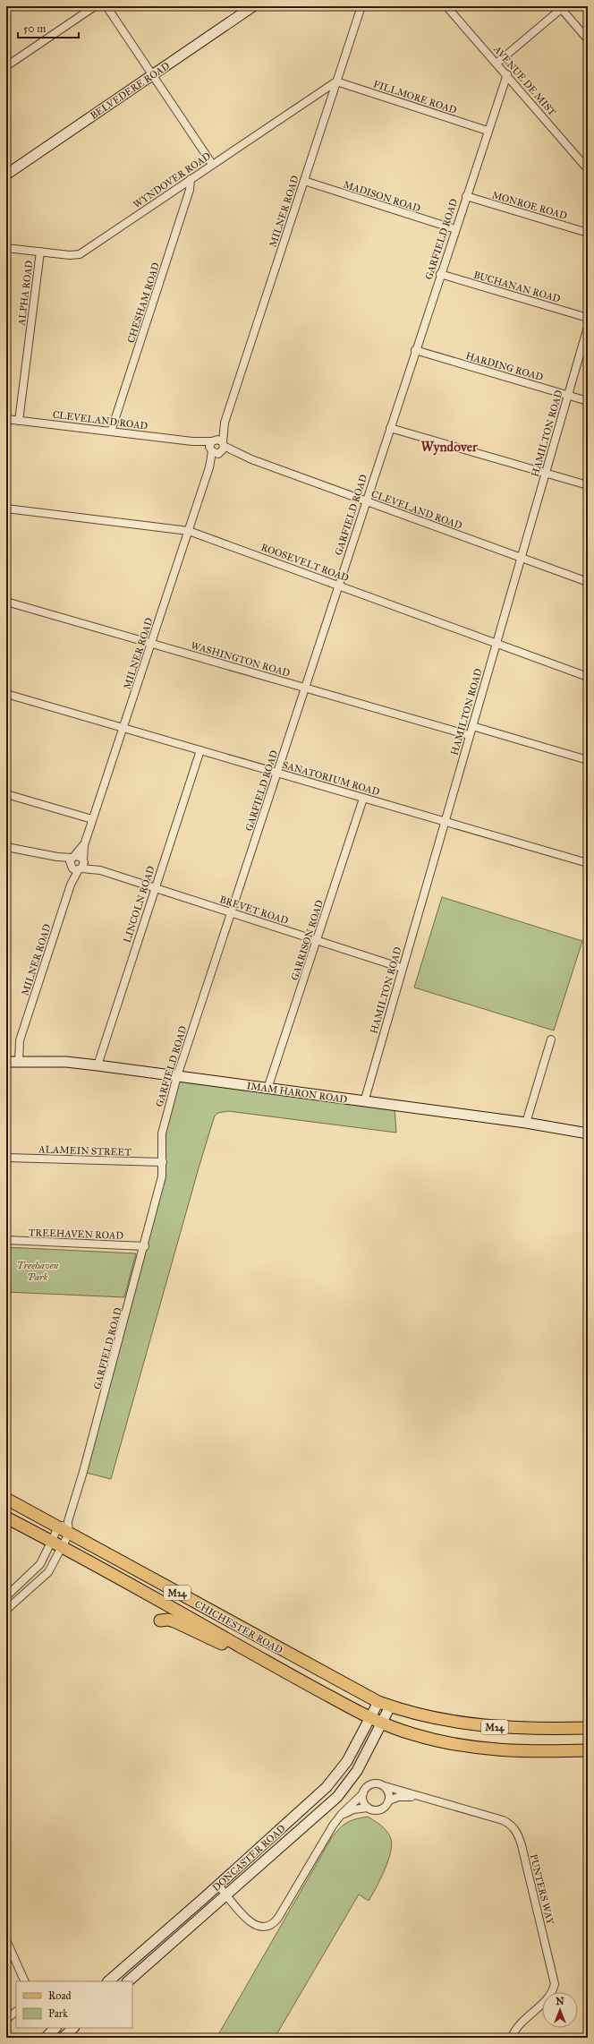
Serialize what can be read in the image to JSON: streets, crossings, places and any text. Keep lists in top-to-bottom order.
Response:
{
  "streets": {
    "main road": ["M24", "CHICHESTER ROAD"],
    "street": [
      "AVENUE DE MIST",
      "BELVEDERE ROAD",
      "FILLMORE ROAD",
      "WYNDOVER ROAD",
      "MADISON ROAD",
      "MONROE ROAD",
      "MILNER ROAD",
      "GARFIELD ROAD",
      "BUCHANAN ROAD",
      "ALPHA ROAD",
      "CHESHAM ROAD",
      "HARDING ROAD",
      "CLEVELAND ROAD",
      "HAMILTON ROAD",
      "ROOSEVELT ROAD",
      "WASHINGTON ROAD",
      "SANATORIUM ROAD",
      "LINCOLN ROAD",
      "BREVET ROAD",
      "GARRISON ROAD",
      "IMAM HARON ROAD",
      "ALAMEIN STREET",
      "TREEHAVEN ROAD",
      "DONCASTER ROAD",
      "PUNTERS WAY"
    ]
  },
  "crossings": [
    ["AVENUE DE MIST", "GARFIELD ROAD"],
    ["FILLMORE ROAD", "WYNDOVER ROAD"],
    ["FILLMORE ROAD", "MILNER ROAD"],
    ["FILLMORE ROAD", "GARFIELD ROAD"],
    ["WYNDOVER ROAD", "MILNER ROAD"],
    ["WYNDOVER ROAD", "ALPHA ROAD"],
    ["WYNDOVER ROAD", "CHESHAM ROAD"],
    ["MADISON ROAD", "MILNER ROAD"],
    ["MADISON ROAD", "GARFIELD ROAD"],
    ["MONROE ROAD", "GARFIELD ROAD"],
    ["MILNER ROAD", "CLEVELAND ROAD"],
    ["MILNER ROAD", "ROOSEVELT ROAD"],
    ["MILNER ROAD", "WASHINGTON ROAD"],
    ["MILNER ROAD", "SANATORIUM ROAD"],
    ["MILNER ROAD", "BREVET ROAD"],
    ["MILNER ROAD", "IMAM HARON ROAD"],
    ["GARFIELD ROAD", "BUCHANAN ROAD"],
    ["GARFIELD ROAD", "HARDING ROAD"],
    ["GARFIELD ROAD", "CLEVELAND ROAD"],
    ["GARFIELD ROAD", "ROOSEVELT ROAD"],
    ["GARFIELD ROAD", "WASHINGTON ROAD"],
    ["GARFIELD ROAD", "SANATORIUM ROAD"],
    ["GARFIELD ROAD", "BREVET ROAD"],
    ["GARFIELD ROAD", "IMAM HARON ROAD"],
    ["GARFIELD ROAD", "ALAMEIN STREET"],
    ["GARFIELD ROAD", "TREEHAVEN ROAD"],
    ["GARFIELD ROAD", "CHICHESTER ROAD"],
    ["ALPHA ROAD", "CLEVELAND ROAD"],
    ["CHESHAM ROAD", "CLEVELAND ROAD"],
    ["HARDING ROAD", "HAMILTON ROAD"],
    ["CLEVELAND ROAD", "HAMILTON ROAD"],
    ["HAMILTON ROAD", "ROOSEVELT ROAD"],
    ["HAMILTON ROAD", "WASHINGTON ROAD"],
    ["HAMILTON ROAD", "SANATORIUM ROAD"],
    ["HAMILTON ROAD", "BREVET ROAD"],
    ["HAMILTON ROAD", "IMAM HARON ROAD"],
    ["SANATORIUM ROAD", "LINCOLN ROAD"],
    ["SANATORIUM ROAD", "GARRISON ROAD"],
    ["LINCOLN ROAD", "BREVET ROAD"],
    ["LINCOLN ROAD", "IMAM HARON ROAD"],
    ["BREVET ROAD", "GARRISON ROAD"],
    ["GARRISON ROAD", "IMAM HARON ROAD"],
    ["M24", "CHICHESTER ROAD"],
    ["M24", "DONCASTER ROAD"],
    ["CHICHESTER ROAD", "DONCASTER ROAD"],
    ["DONCASTER ROAD", "PUNTERS WAY"]
  ],
  "districts": ["Wyndover"],
  "parks": ["Treehaven Park"],
  "legend": ["Road", "Park"],
  "scale_bar": "50 m",
  "north": "top"
}
